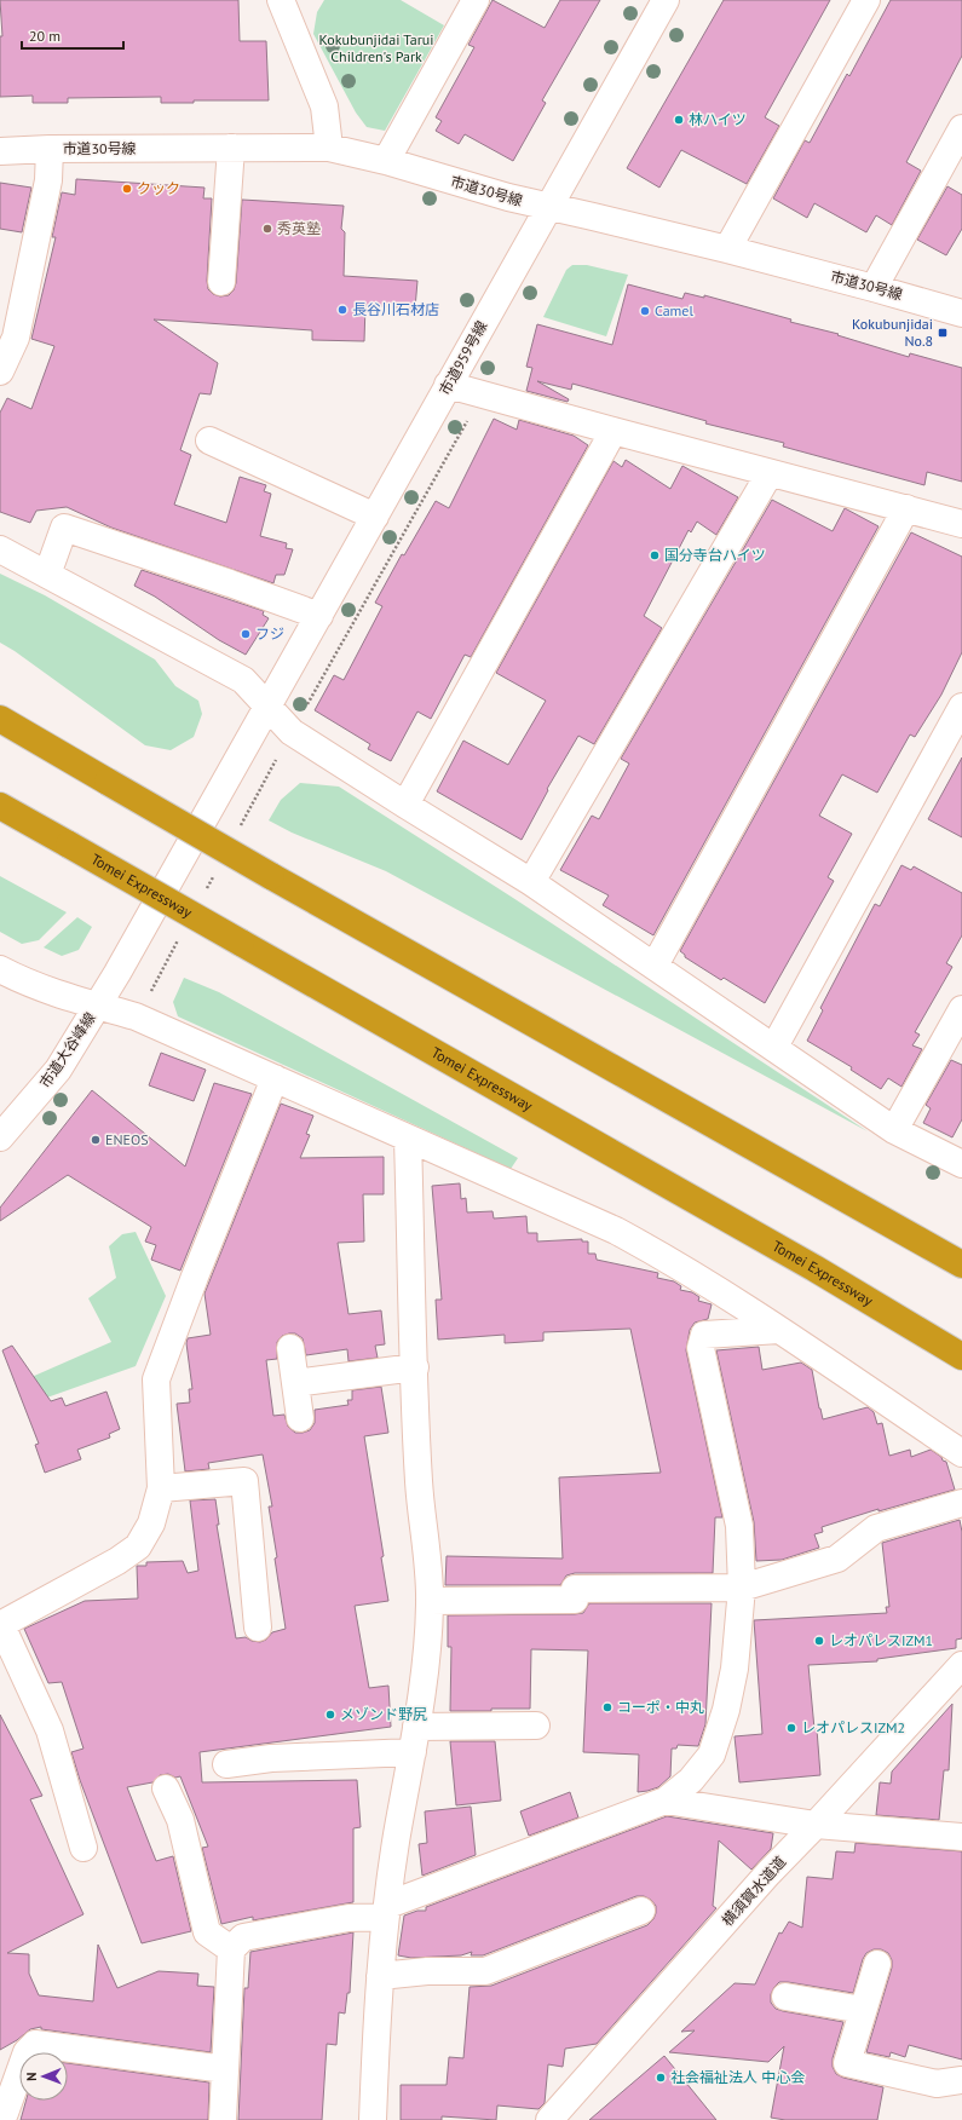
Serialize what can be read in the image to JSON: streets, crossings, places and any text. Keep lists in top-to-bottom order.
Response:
{
  "streets": {
    "highway": ["Tomei Expressway"],
    "street": [
      "市道30号線",
      "市道959号線",
      "市道大谷峰線",
      "横須賀水道道"
    ]
  },
  "crossings": [
    ["市道30号線", "市道959号線"],
    ["市道959号線", "市道大谷峰線"]
  ],
  "parks": ["Kokubunjidai Tarui Children's Park"],
  "places": {
    "other": [
      "林ハイツ",
      "クック",
      "秀英塾",
      "長谷川石材店",
      "Camel",
      "国分寺台ハイツ",
      "フジ",
      "ENEOS",
      "レオパレスIZM1",
      "コーポ・中丸",
      "メゾンド野尻",
      "レオパレスIZM2",
      "社会福祉法人 中心会"
    ],
    "transit": ["Kokubunjidai No.8"]
  },
  "scale_bar": "20 m",
  "north": "left"
}
